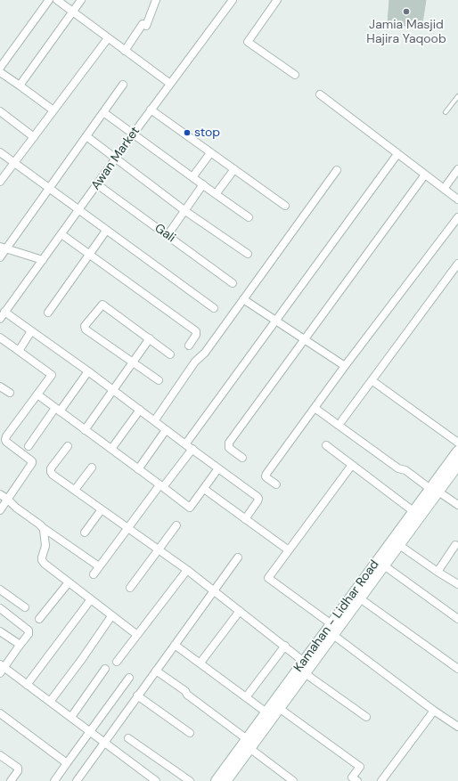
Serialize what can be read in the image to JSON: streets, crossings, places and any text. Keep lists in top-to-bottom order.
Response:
{
  "streets": {
    "main road": ["Kamahan - Lidhar Road"],
    "street": ["Awan Market", "Gali"]
  },
  "crossings": [
    ["Awan Market", "Gali"]
  ],
  "places": ["Jamia Masjid Hajira Yaqoob", "stop"]
}
